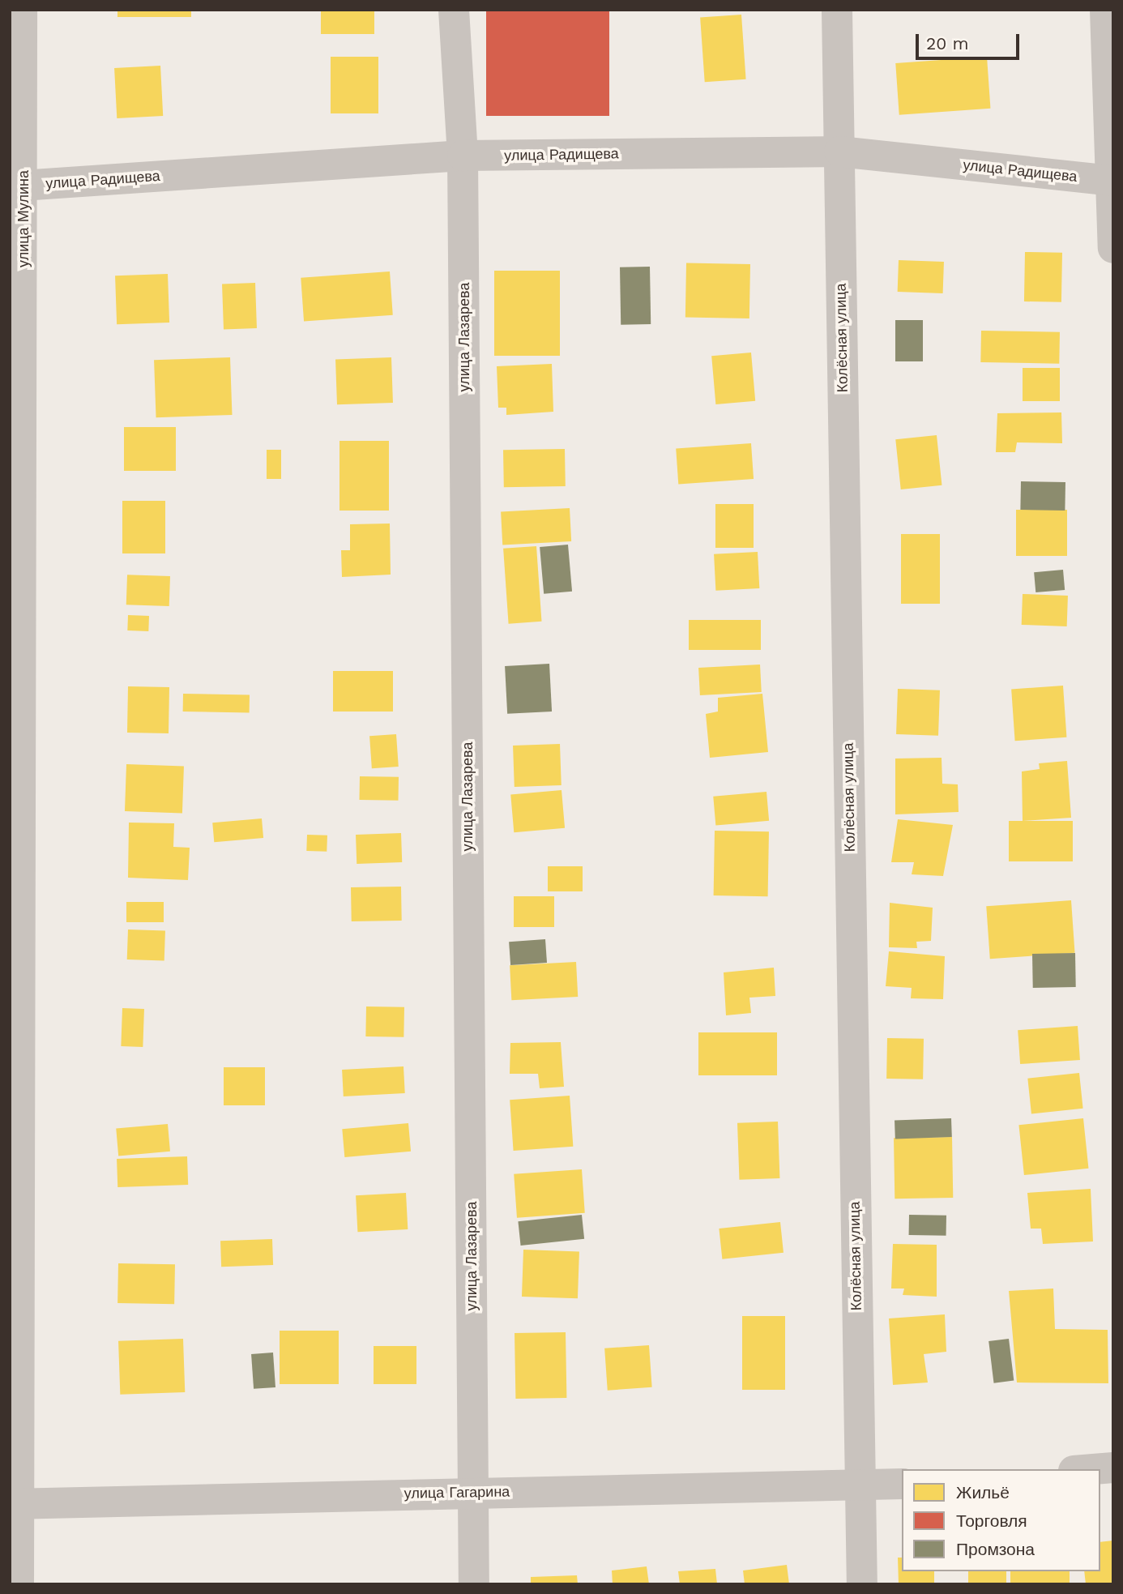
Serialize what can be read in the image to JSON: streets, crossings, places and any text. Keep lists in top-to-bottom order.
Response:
{
  "streets": {
    "street": [
      "улица Радищева",
      "улица Мулина",
      "улица Лазарева",
      "Колёсная улица",
      "улица Гагарина"
    ]
  },
  "crossings": [
    ["улица Радищева", "улица Мулина"],
    ["улица Радищева", "улица Лазарева"],
    ["улица Радищева", "Колёсная улица"],
    ["улица Мулина", "улица Гагарина"],
    ["улица Лазарева", "улица Гагарина"],
    ["Колёсная улица", "улица Гагарина"]
  ],
  "legend": ["Жильё", "Торговля", "Промзона"],
  "scale_bar": "20 m"
}
